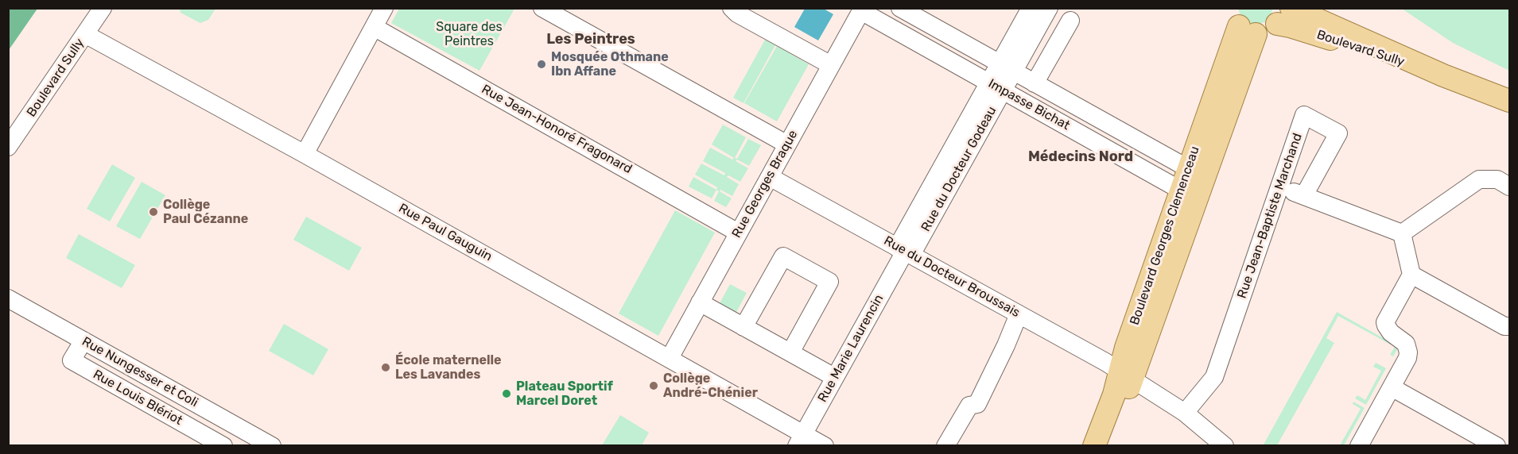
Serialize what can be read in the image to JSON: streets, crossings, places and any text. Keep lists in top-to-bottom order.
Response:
{
  "streets": {
    "main road": ["Boulevard Sully", "Boulevard Georges Clemenceau"],
    "street": [
      "Impasse Bichat",
      "Rue Jean-Honoré Fragonard",
      "Rue du Docteur Godeau",
      "Rue Georges Braque",
      "Rue Jean-Baptiste Marchand",
      "Rue Paul Gauguin",
      "Rue du Docteur Broussais",
      "Rue Marie Laurencin",
      "Rue Nungesser et Coli",
      "Rue Louis Blériot"
    ]
  },
  "crossings": [
    ["Boulevard Sully", "Rue Paul Gauguin"],
    ["Impasse Bichat", "Rue du Docteur Godeau"],
    ["Impasse Bichat", "Rue Georges Braque"],
    ["Impasse Bichat", "Boulevard Georges Clemenceau"],
    ["Rue Jean-Honoré Fragonard", "Rue Georges Braque"],
    ["Rue du Docteur Godeau", "Rue du Docteur Broussais"],
    ["Rue du Docteur Godeau", "Rue Marie Laurencin"],
    ["Rue Georges Braque", "Rue Paul Gauguin"],
    ["Rue Georges Braque", "Rue du Docteur Broussais"],
    ["Rue Paul Gauguin", "Rue Marie Laurencin"],
    ["Boulevard Georges Clemenceau", "Rue du Docteur Broussais"],
    ["Rue du Docteur Broussais", "Rue Marie Laurencin"],
    ["Rue Nungesser et Coli", "Rue Louis Blériot"]
  ],
  "districts": ["Les Peintres", "Médecins Nord"],
  "parks": ["Square des Peintres"],
  "places": [
    "Mosquée Othmane Ibn Affane",
    "Collège Paul Cézanne",
    "École maternelle Les Lavandes",
    "Collège André-Chénier",
    "Plateau Sportif Marcel Doret"
  ]
}
